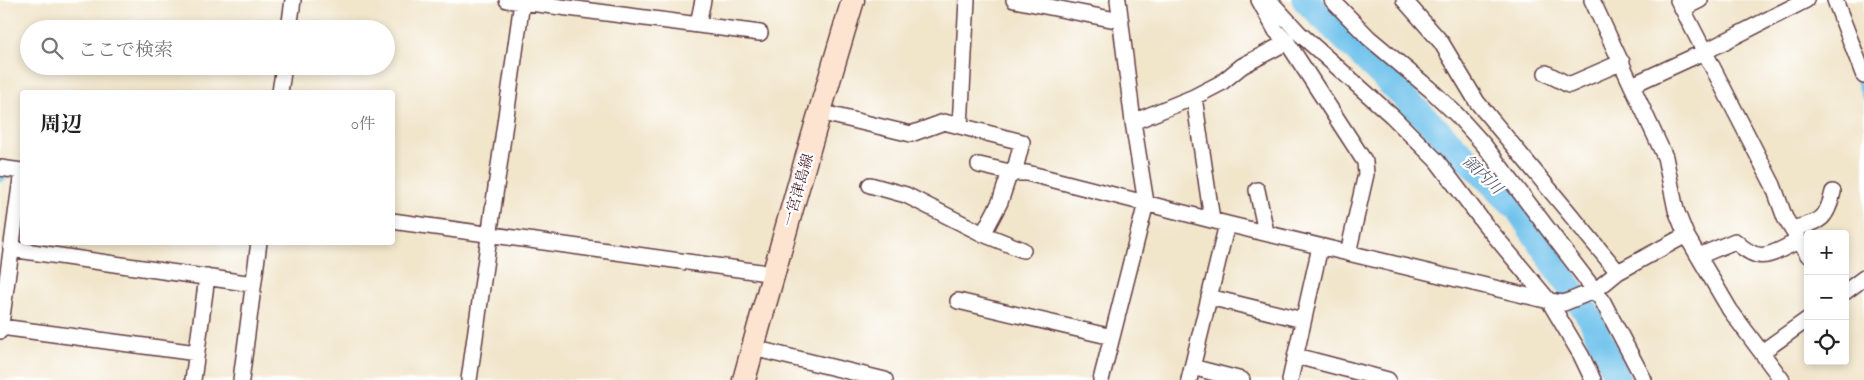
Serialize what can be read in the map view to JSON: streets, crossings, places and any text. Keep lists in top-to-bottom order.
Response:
{
  "streets": {
    "main road": ["一宮津島線"]
  },
  "water": ["領内川"],
  "page": {
    "search": "ここで検索",
    "heading": ["周辺", "0件"],
    "map_buttons": ["+", "−"]
  }
}
